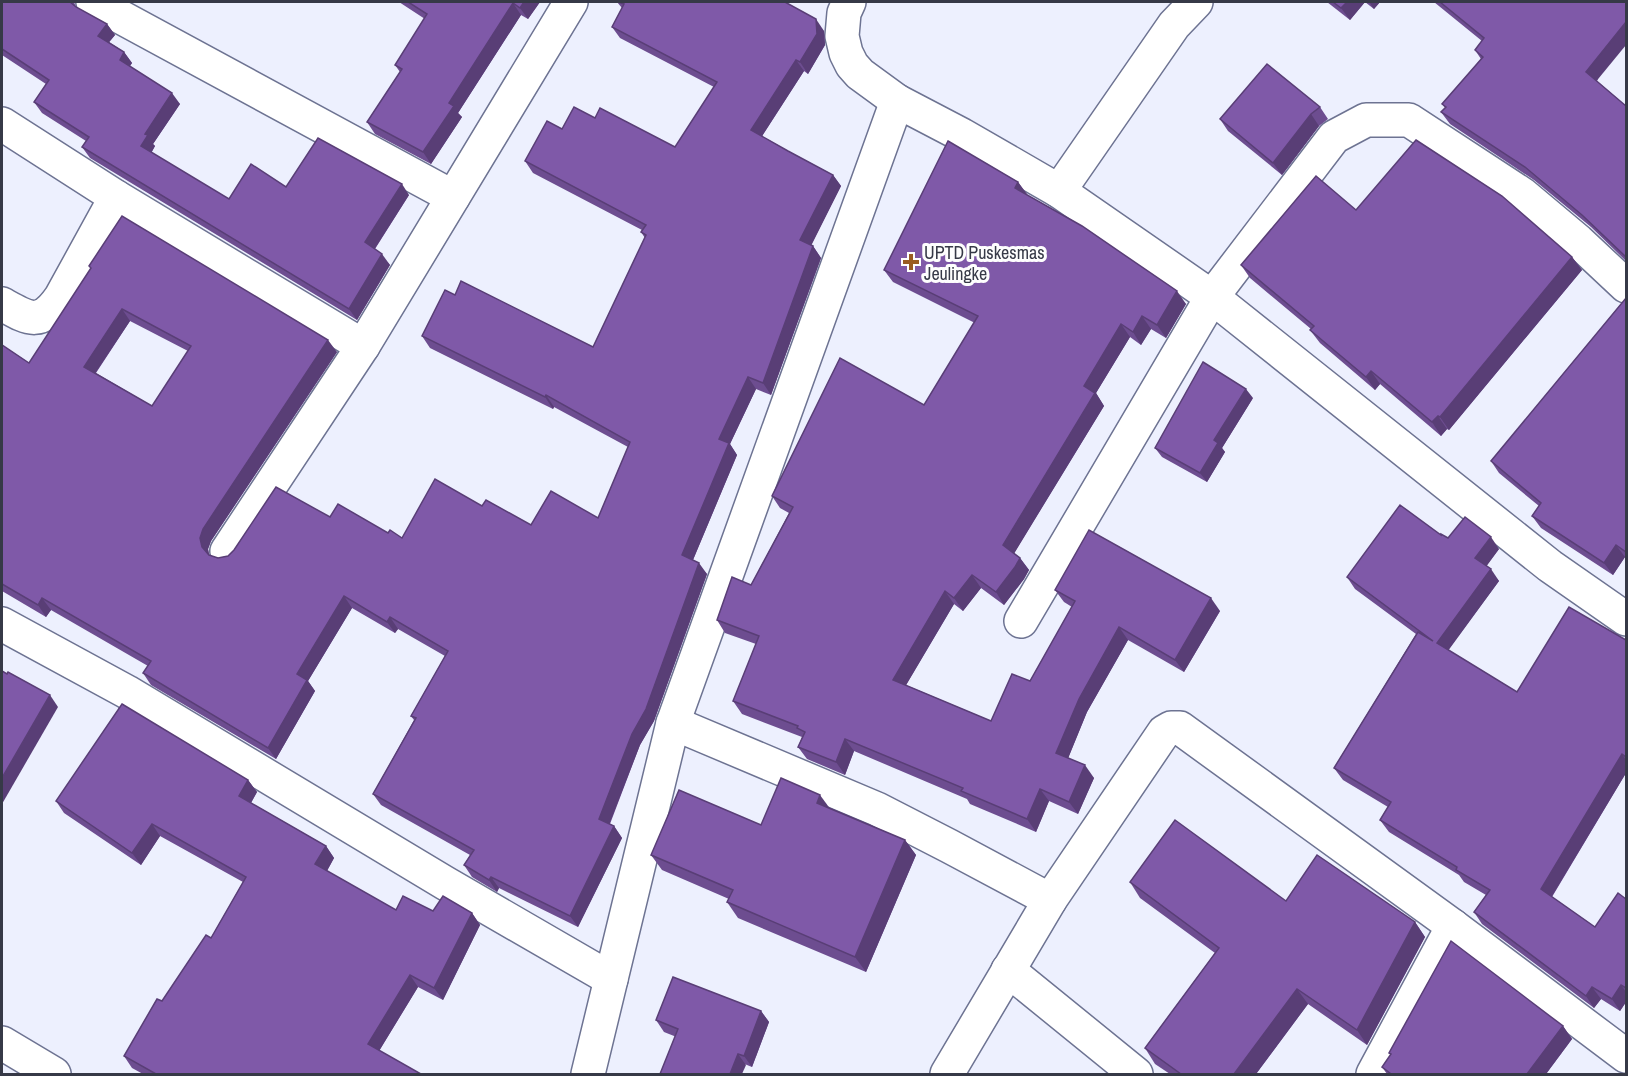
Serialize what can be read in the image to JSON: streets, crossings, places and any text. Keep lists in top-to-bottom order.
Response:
{
  "places": {
    "health": ["UPTD Puskesmas Jeulingke"]
  }
}
